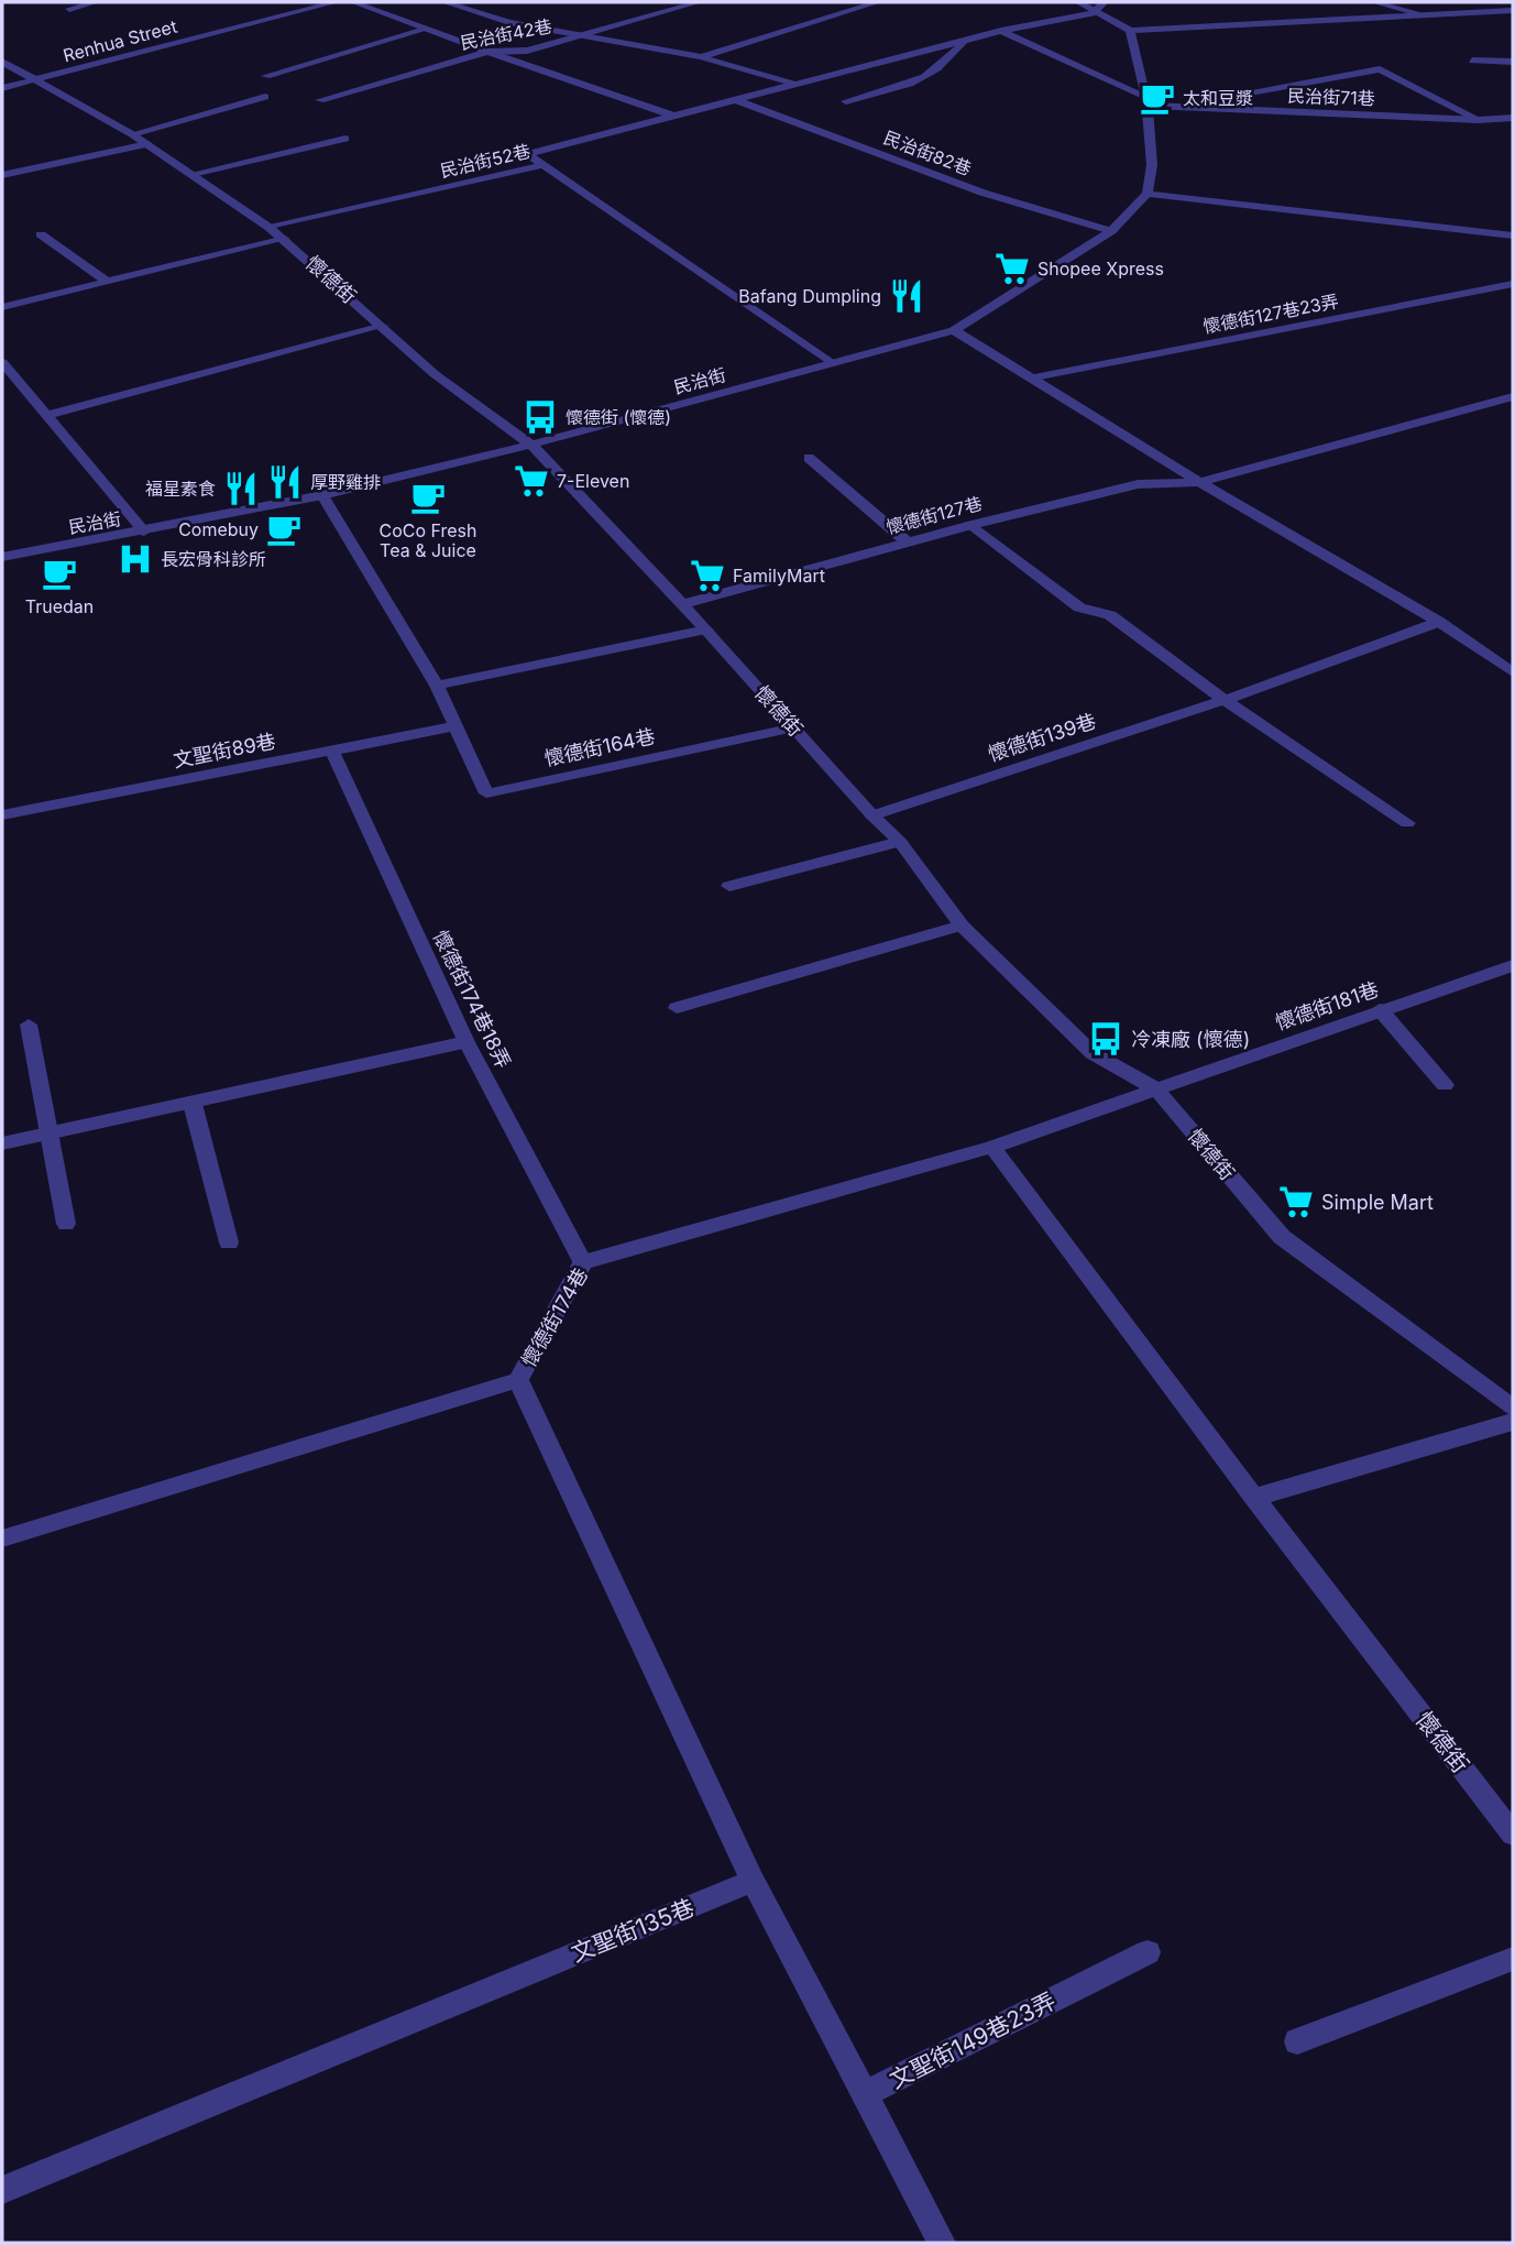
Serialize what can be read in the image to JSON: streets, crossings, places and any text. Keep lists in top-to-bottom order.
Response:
{
  "streets": {
    "street": [
      "民治街42巷",
      "Renhua Street",
      "民治街71巷",
      "民治街82巷",
      "民治街52巷",
      "懷德街",
      "懷德街127巷23弄",
      "民治街",
      "懷德街127巷",
      "懷德街139巷",
      "懷德街164巷",
      "文聖街89巷",
      "懷德街174巷18弄",
      "懷德街181巷",
      "懷德街174巷",
      "文聖街135巷",
      "文聖街149巷23弄"
    ]
  },
  "crossings": [
    ["Renhua Street", "懷德街"],
    ["民治街82巷", "民治街52巷"],
    ["民治街82巷", "民治街"],
    ["民治街52巷", "懷德街"],
    ["懷德街", "民治街"],
    ["懷德街", "懷德街127巷"],
    ["懷德街", "懷德街139巷"],
    ["懷德街", "懷德街164巷"],
    ["懷德街", "懷德街181巷"],
    ["懷德街", "懷德街174巷"],
    ["懷德街164巷", "文聖街89巷"],
    ["文聖街89巷", "懷德街174巷18弄"],
    ["懷德街174巷18弄", "懷德街174巷"],
    ["懷德街181巷", "懷德街174巷"]
  ],
  "places": {
    "cafe": [
      "太和豆漿",
      "CoCo Fresh Tea & Juice",
      "Comebuy",
      "Truedan"
    ],
    "supermarket": [
      "Shopee Xpress",
      "7-Eleven",
      "FamilyMart",
      "Simple Mart"
    ],
    "restaurant": ["Bafang Dumpling", "厚野雞排", "福星素食"],
    "bus stop": ["懷德街 (懷德)", "冷凍廠 (懷德)"],
    "hospital": ["長宏骨科診所"]
  }
}
